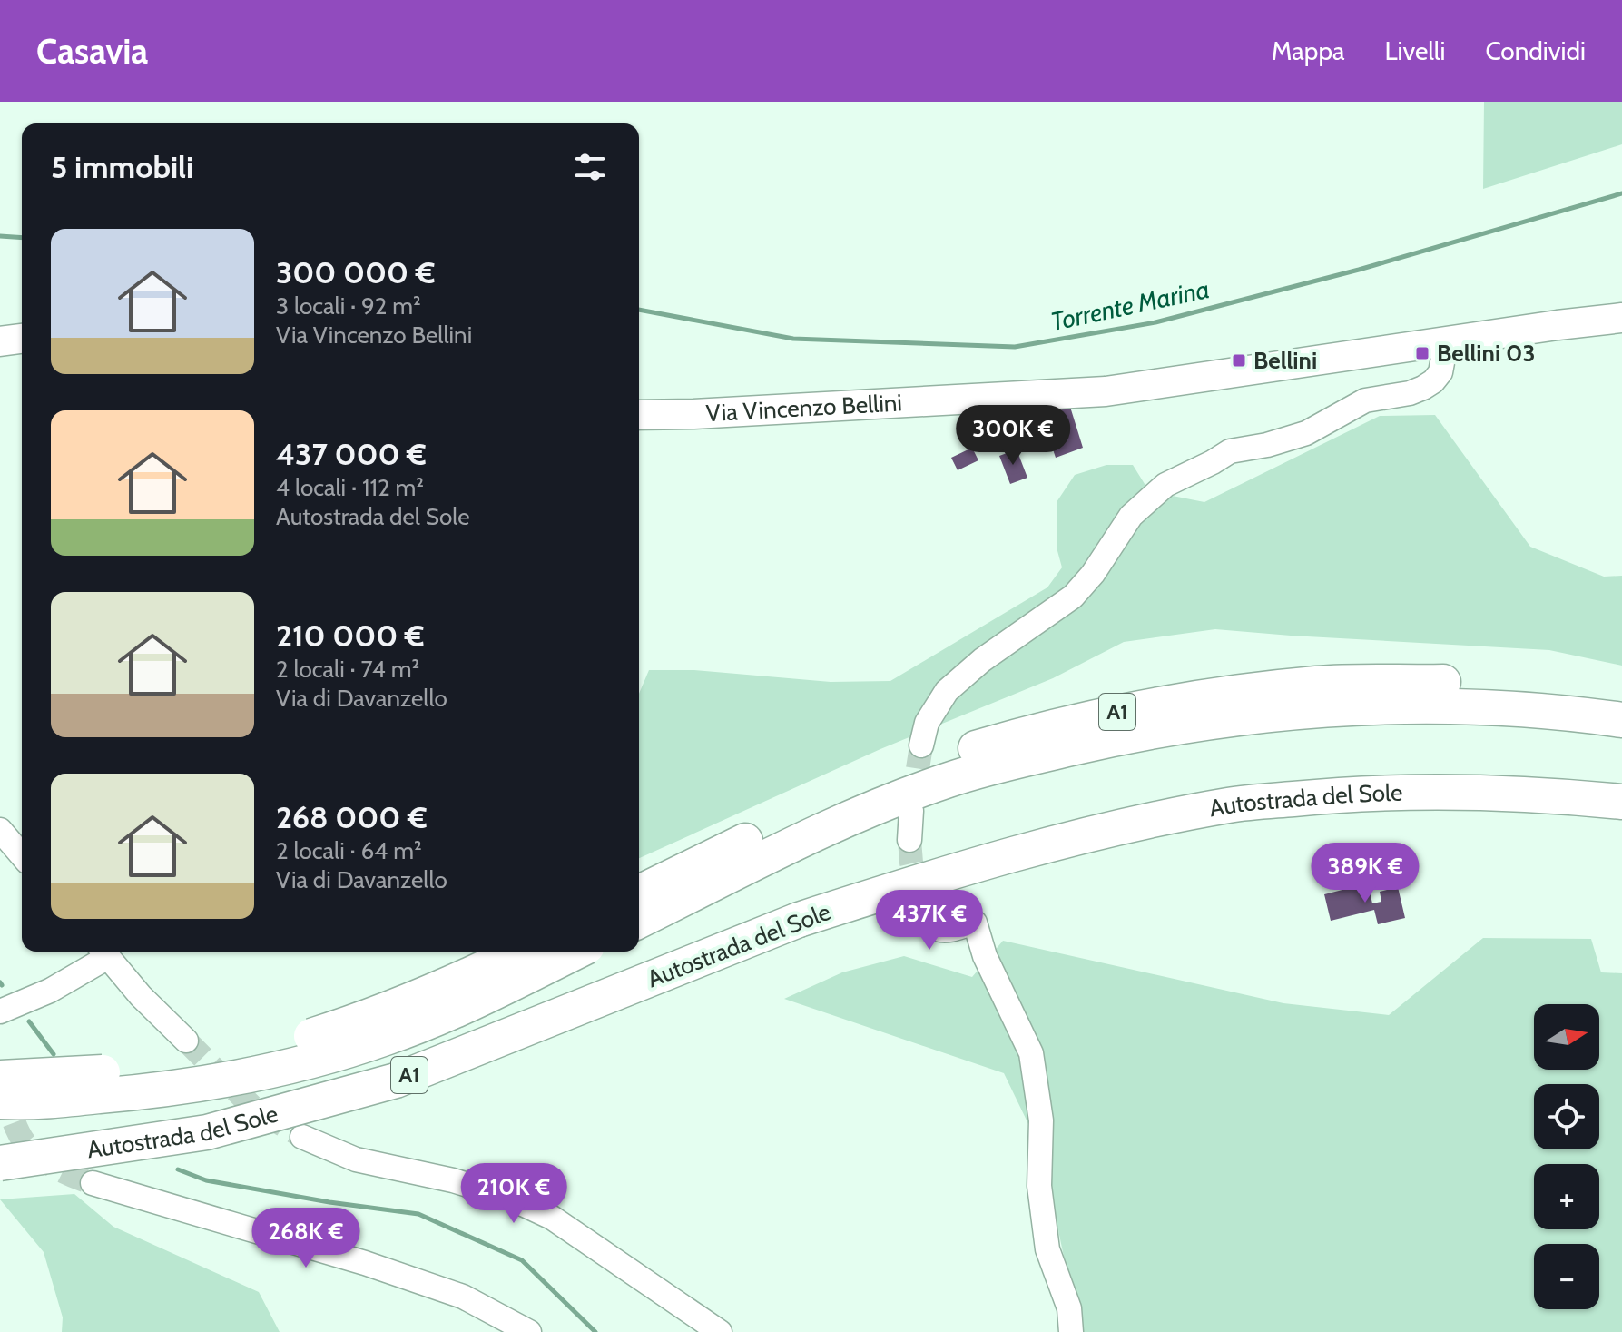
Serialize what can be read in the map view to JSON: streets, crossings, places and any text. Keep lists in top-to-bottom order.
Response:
{
  "streets": {
    "highway": ["A1", "Autostrada del Sole"],
    "main road": ["Via Vincenzo Bellini"]
  },
  "water": ["Torrente Marina"],
  "places": {
    "transit": ["Bellini 03", "Bellini"]
  },
  "north": "right",
  "page": {
    "header": "Casavia",
    "nav": ["Mappa", "Livelli", "Condividi"],
    "heading": "5 immobili",
    "list": [
      {
        "name": "300 000 €",
        "note": "3 locali · 92 m² · Via Vincenzo Bellini"
      },
      {
        "name": "437 000 €",
        "note": "4 locali · 112 m² · Autostrada del Sole"
      },
      {
        "name": "210 000 €",
        "note": "2 locali · 74 m² · Via di Davanzello"
      },
      {
        "name": "268 000 €",
        "note": "2 locali · 64 m² · Via di Davanzello"
      }
    ],
    "price": [
      "300K €",
      "389K €",
      "437K €",
      "210K €",
      "268K €"
    ],
    "map_buttons": ["+", "−"]
  }
}
